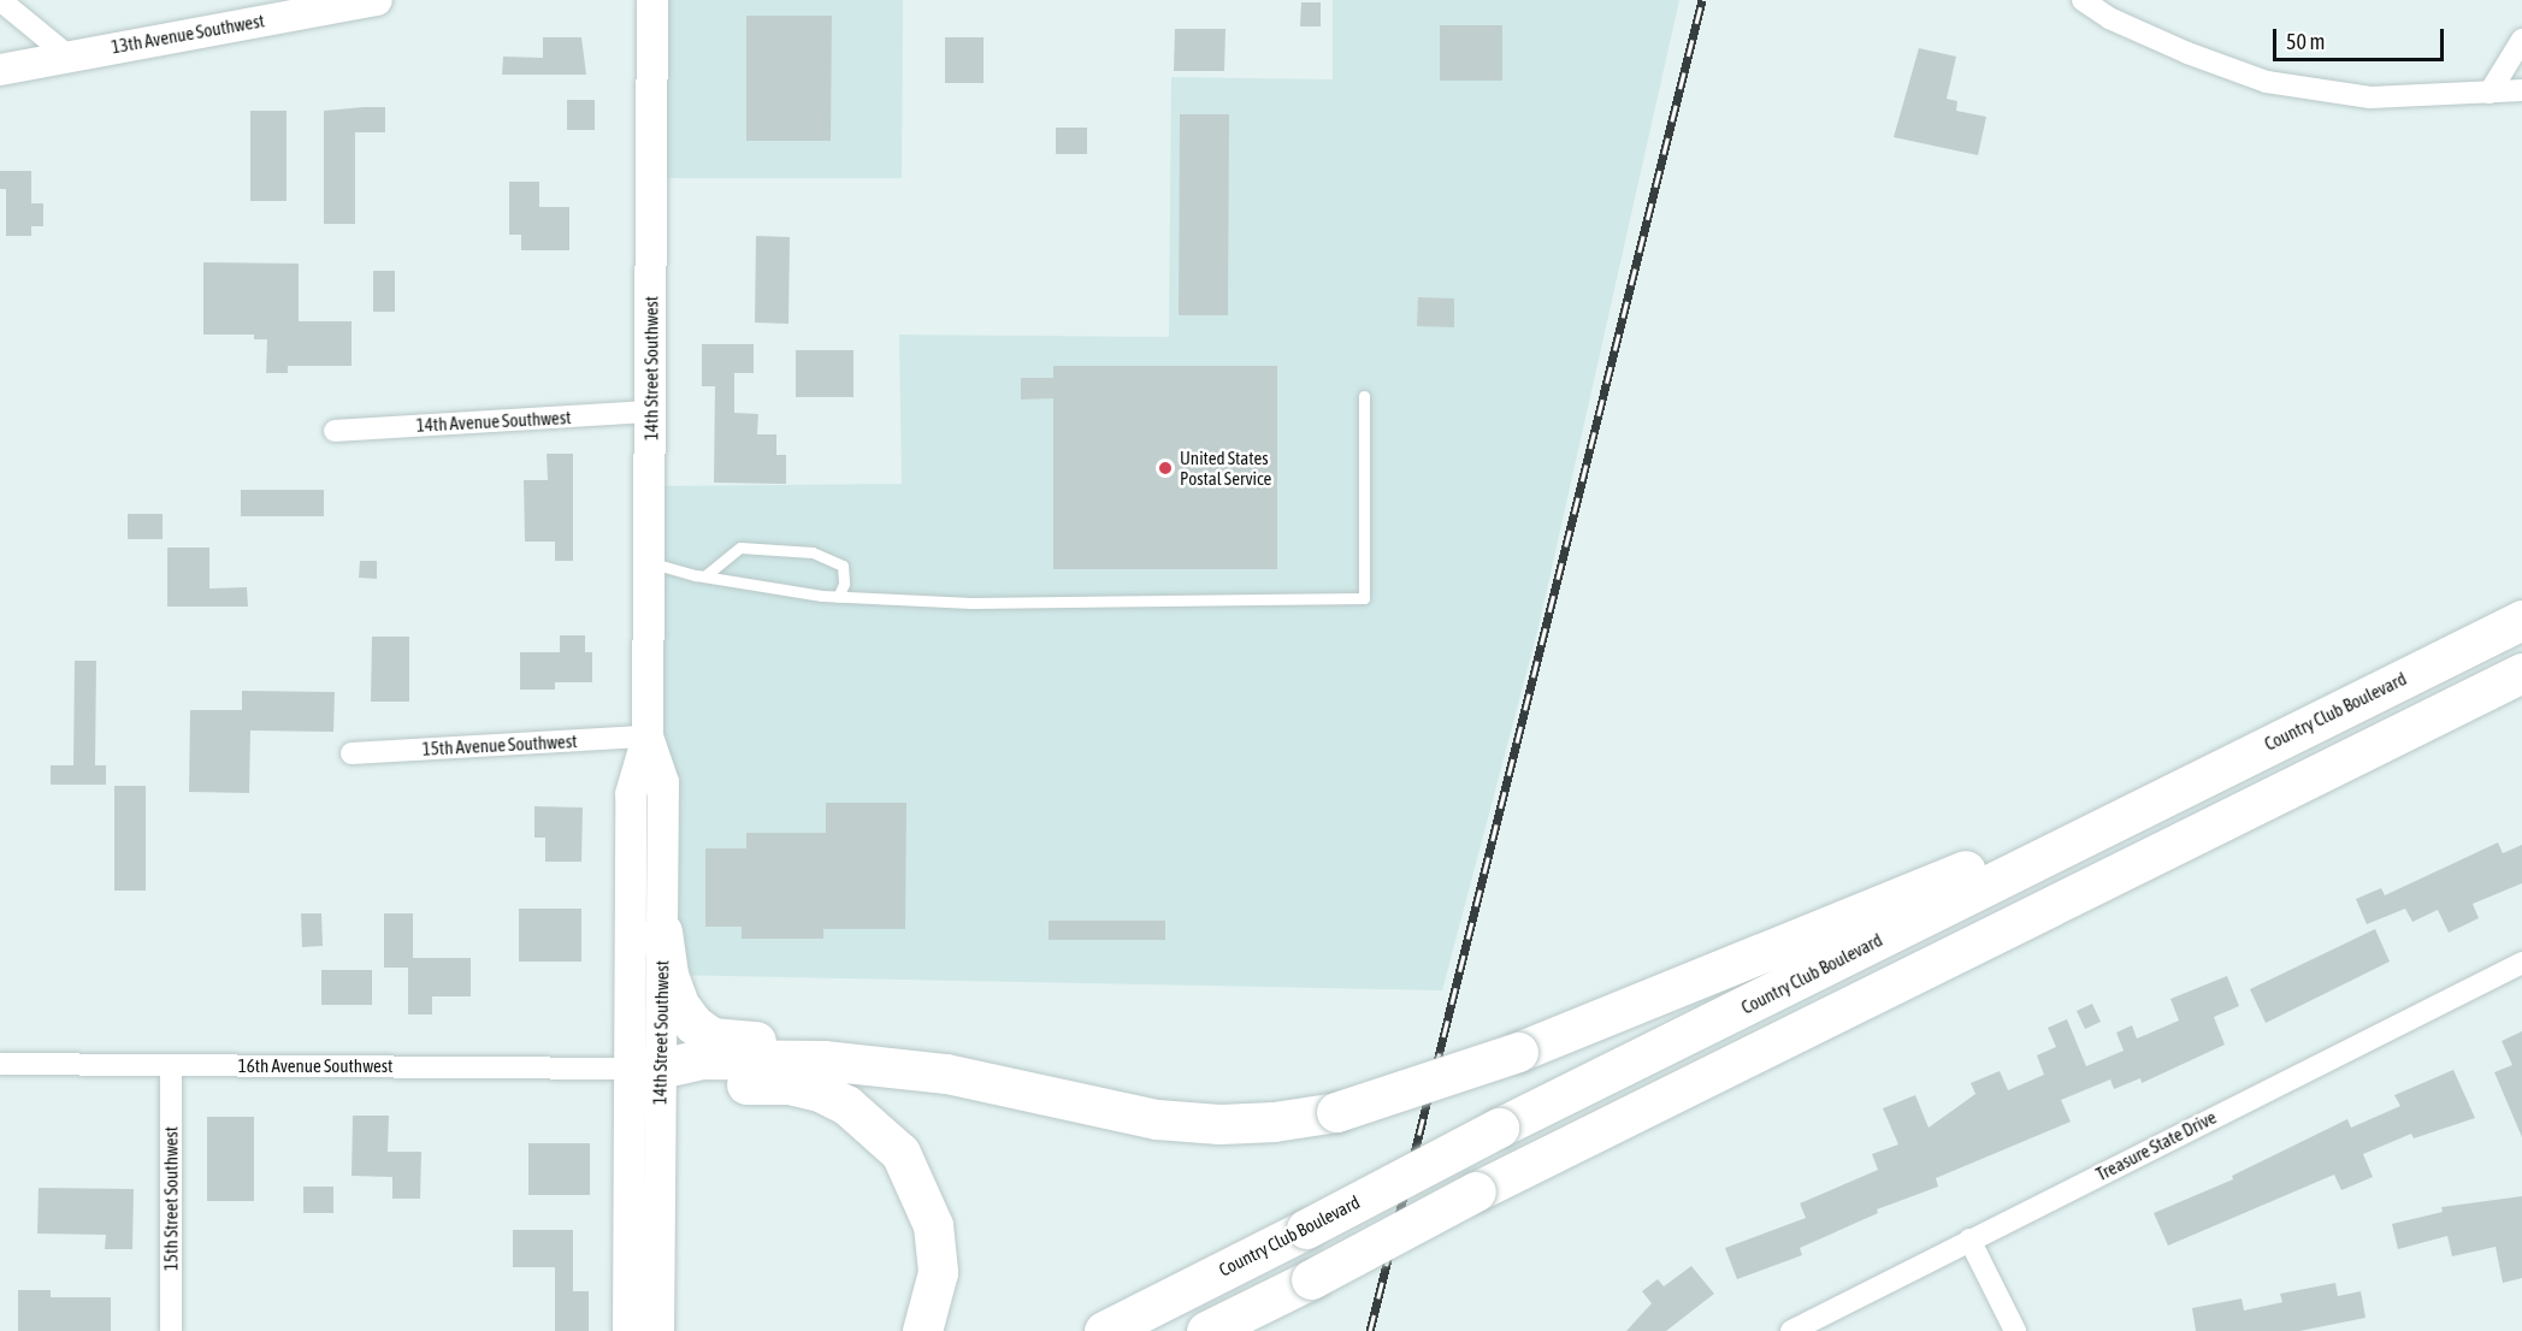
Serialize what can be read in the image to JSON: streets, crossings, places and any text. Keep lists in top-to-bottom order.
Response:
{
  "streets": {
    "highway": ["Country Club Boulevard"],
    "street": [
      "13th Avenue Southwest",
      "14th Street Southwest",
      "14th Avenue Southwest",
      "15th Avenue Southwest",
      "16th Avenue Southwest",
      "Treasure State Drive",
      "15th Street Southwest"
    ]
  },
  "crossings": [
    ["14th Street Southwest", "14th Avenue Southwest"],
    ["14th Street Southwest", "15th Avenue Southwest"],
    ["14th Street Southwest", "16th Avenue Southwest"],
    ["16th Avenue Southwest", "15th Street Southwest"]
  ],
  "places": ["United States Postal Service"],
  "scale_bar": "50 m"
}
